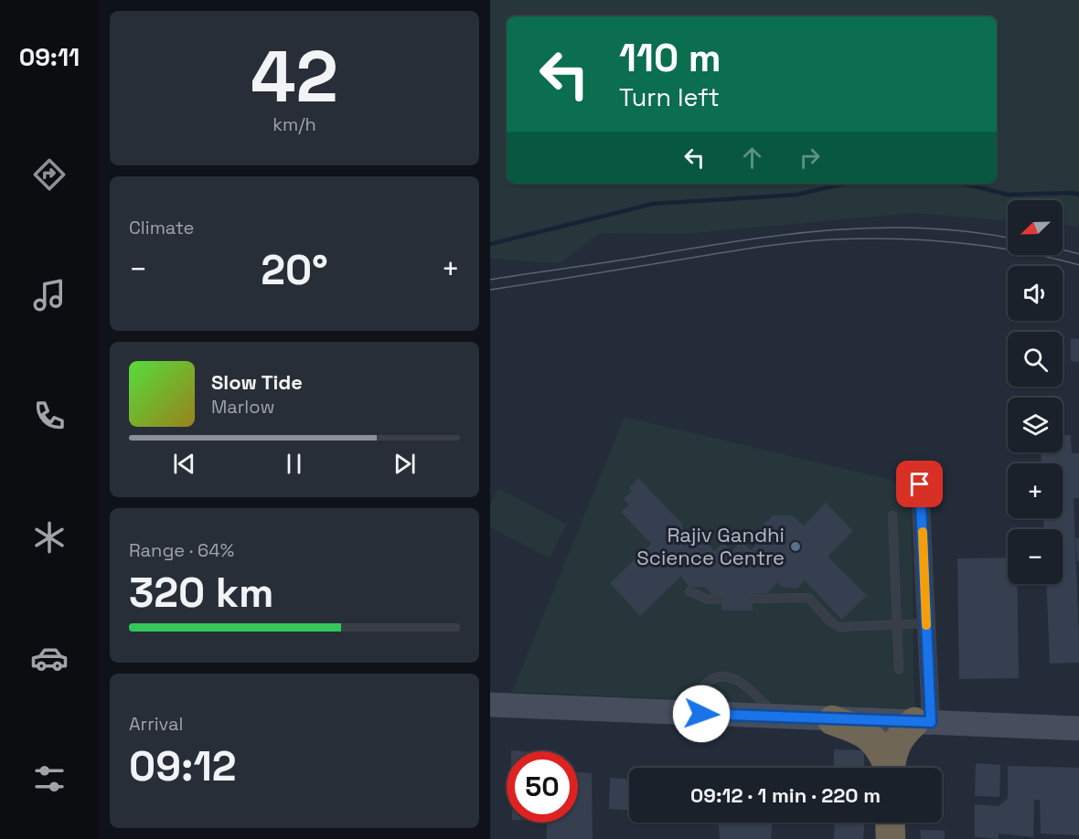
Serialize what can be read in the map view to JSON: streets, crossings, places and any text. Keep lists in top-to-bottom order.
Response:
{
  "places": ["Rajiv Gandhi Science Centre"],
  "north": "bottom left",
  "page": {
    "tabs": "09:11",
    "tile": [
      ["42", "km/h"],
      "Climate",
      ["Range · 64%", "320 km"],
      ["Arrival", "09:12"]
    ],
    "turn": ["110 m", "Turn left"],
    "map_buttons": ["+", "−"],
    "heat": ["−", "20°", "+"],
    "song": ["Slow Tide", "Marlow"],
    "limit": "50",
    "trip": "09:12 · 1 min · 220 m"
  }
}
